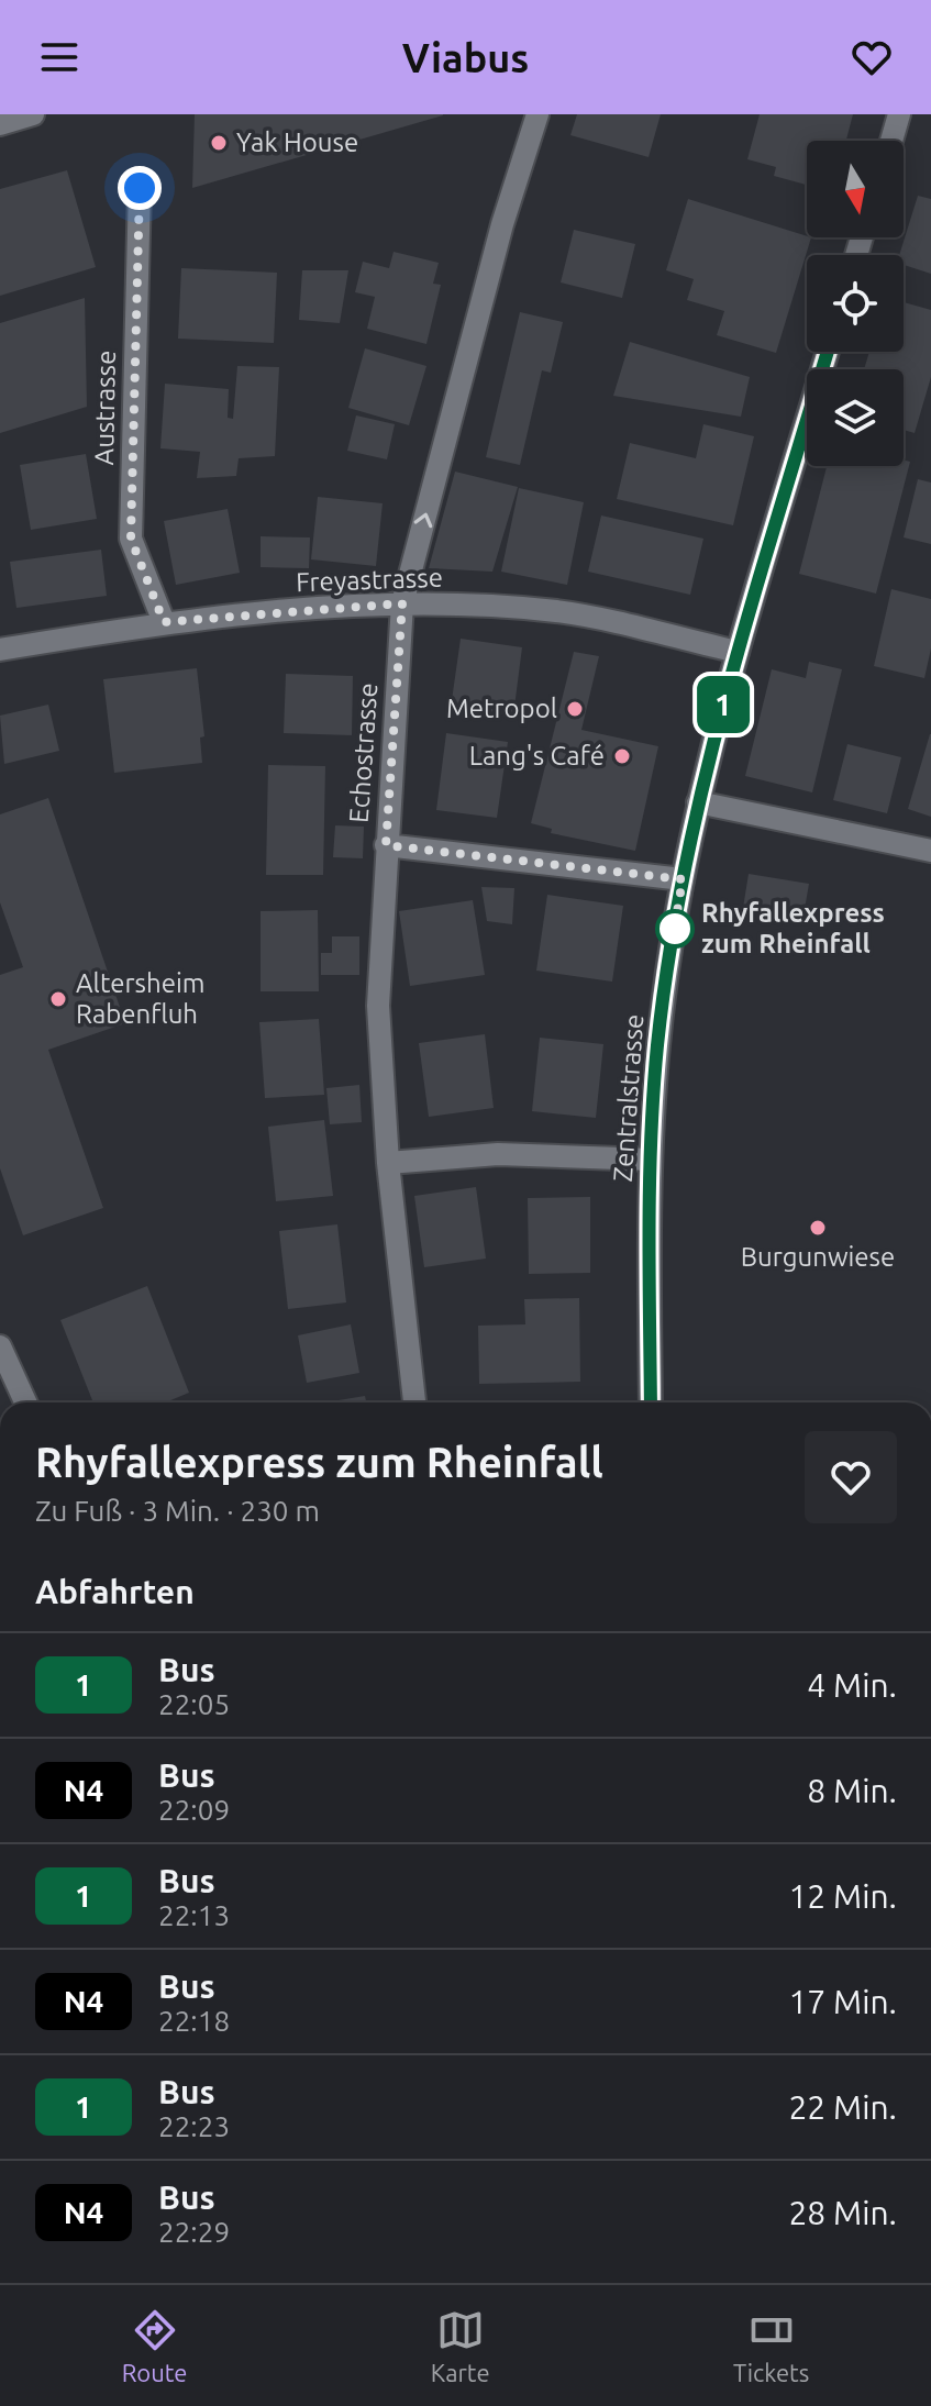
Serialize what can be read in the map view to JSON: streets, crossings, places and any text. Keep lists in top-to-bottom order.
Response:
{
  "streets": {
    "street": [
      "Austrasse",
      "Freyastrasse",
      "Echostrasse",
      "Zentralstrasse"
    ]
  },
  "crossings": [
    ["Austrasse", "Freyastrasse"],
    ["Freyastrasse", "Echostrasse"],
    ["Freyastrasse", "Zentralstrasse"]
  ],
  "one_way": ["Echostrasse"],
  "places": [
    "Yak House",
    "Metropol",
    "Lang's Café",
    "Rhyfallexpress zum Rheinfall",
    "Altersheim Rabenfluh",
    "Burgunwiese"
  ],
  "lines": ["bus line 1"],
  "north": "bottom",
  "page": {
    "header": "Viabus",
    "on_map": "1",
    "heading": [
      ["Rhyfallexpress zum Rheinfall", "Zu Fuß · 3 Min. · 230 m"],
      "Abfahrten"
    ],
    "list": [
      {
        "mark": "1",
        "name": "Bus",
        "note": "22:05",
        "value": "4 Min."
      },
      {
        "mark": "N4",
        "name": "Bus",
        "note": "22:09",
        "value": "8 Min."
      },
      {
        "mark": "1",
        "name": "Bus",
        "note": "22:13",
        "value": "12 Min."
      },
      {
        "mark": "N4",
        "name": "Bus",
        "note": "22:18",
        "value": "17 Min."
      },
      {
        "mark": "1",
        "name": "Bus",
        "note": "22:23",
        "value": "22 Min."
      },
      {
        "mark": "N4",
        "name": "Bus",
        "note": "22:29",
        "value": "28 Min."
      }
    ],
    "tabs": ["Route", "Karte", "Tickets"]
  }
}
